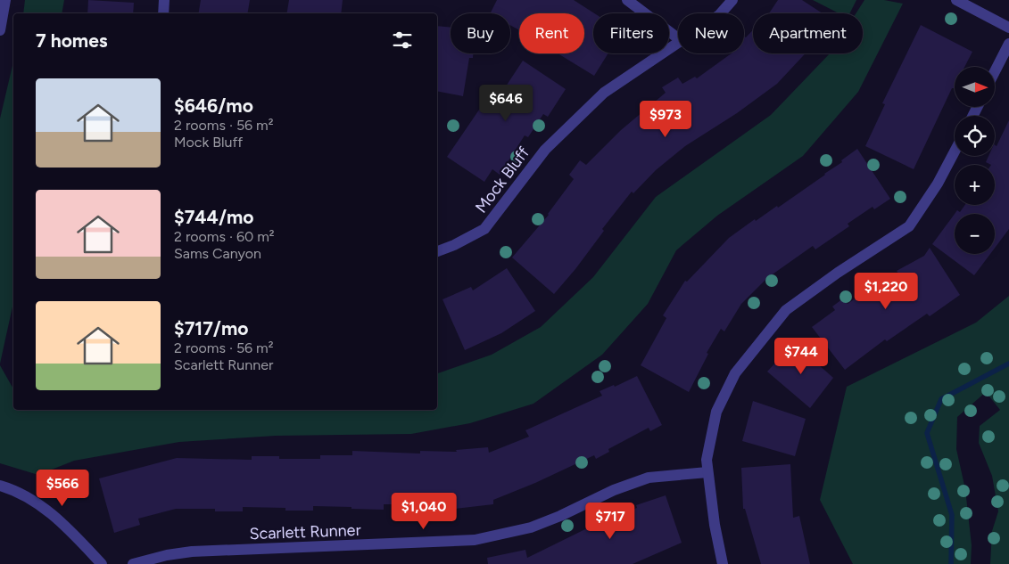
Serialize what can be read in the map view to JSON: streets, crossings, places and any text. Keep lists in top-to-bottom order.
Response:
{
  "streets": {
    "street": ["Mock Bluff", "Scarlett Runner"]
  },
  "north": "right",
  "page": {
    "chip": [
      "Buy",
      "Rent",
      "Filters",
      "New",
      "Apartment"
    ],
    "heading": "7 homes",
    "map_buttons": ["+", "−"],
    "list": [
      {
        "name": "$646/mo",
        "note": "2 rooms · 56 m² · Mock Bluff"
      },
      {
        "name": "$744/mo",
        "note": "2 rooms · 60 m² · Sams Canyon"
      },
      {
        "name": "$717/mo",
        "note": "2 rooms · 56 m² · Scarlett Runner"
      }
    ],
    "price": [
      "$646",
      "$973",
      "$1,220",
      "$744",
      "$566",
      "$1,040",
      "$717"
    ]
  }
}
